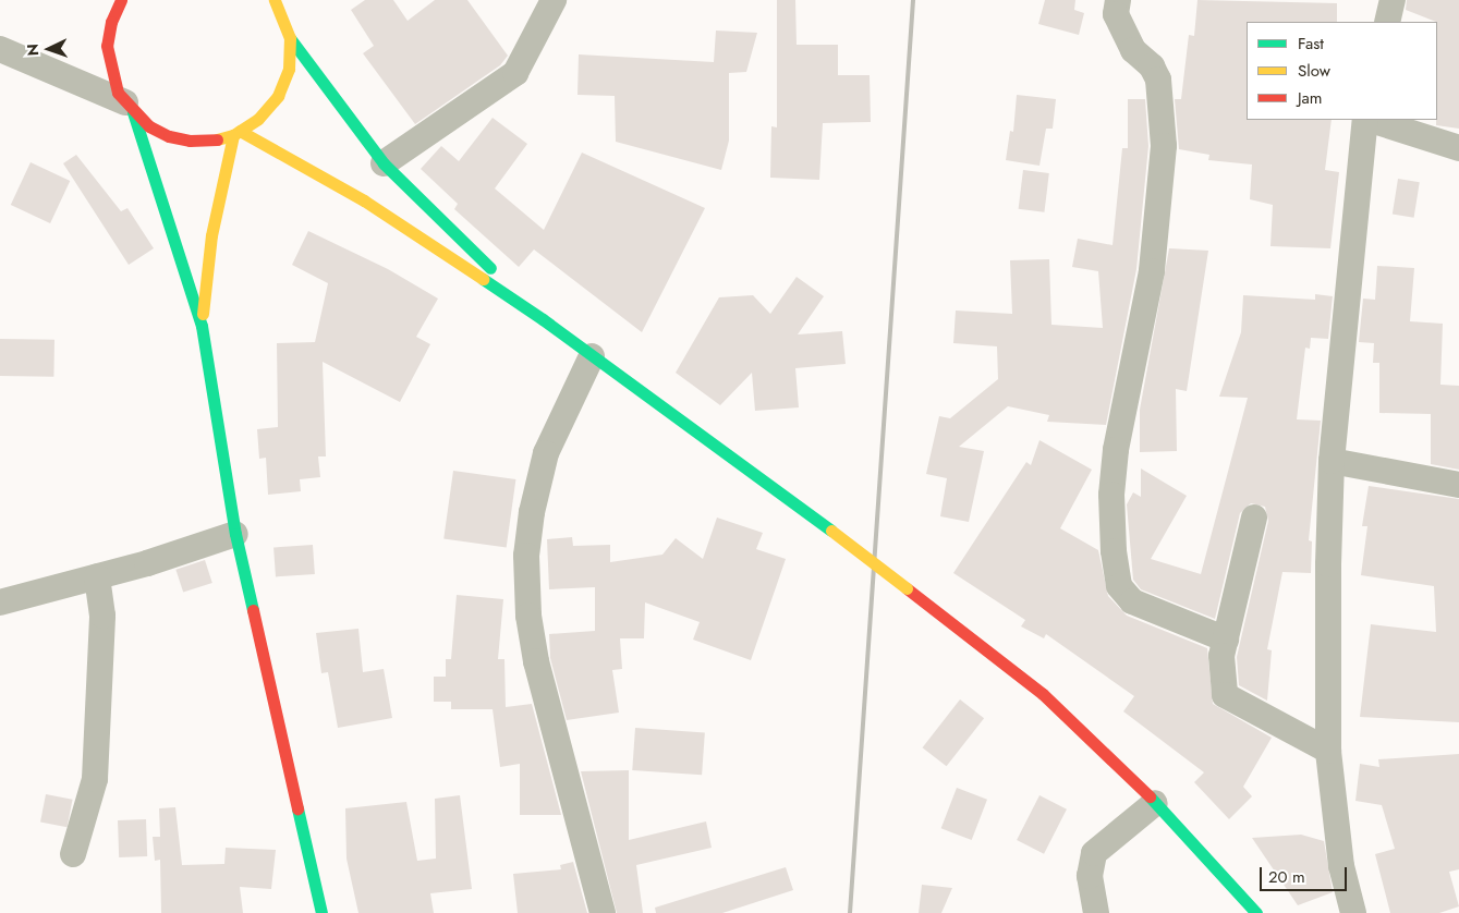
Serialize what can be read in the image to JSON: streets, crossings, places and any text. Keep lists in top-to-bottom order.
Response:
{
  "legend": ["Fast", "Slow", "Jam"],
  "scale_bar": "20 m",
  "north": "left"
}
